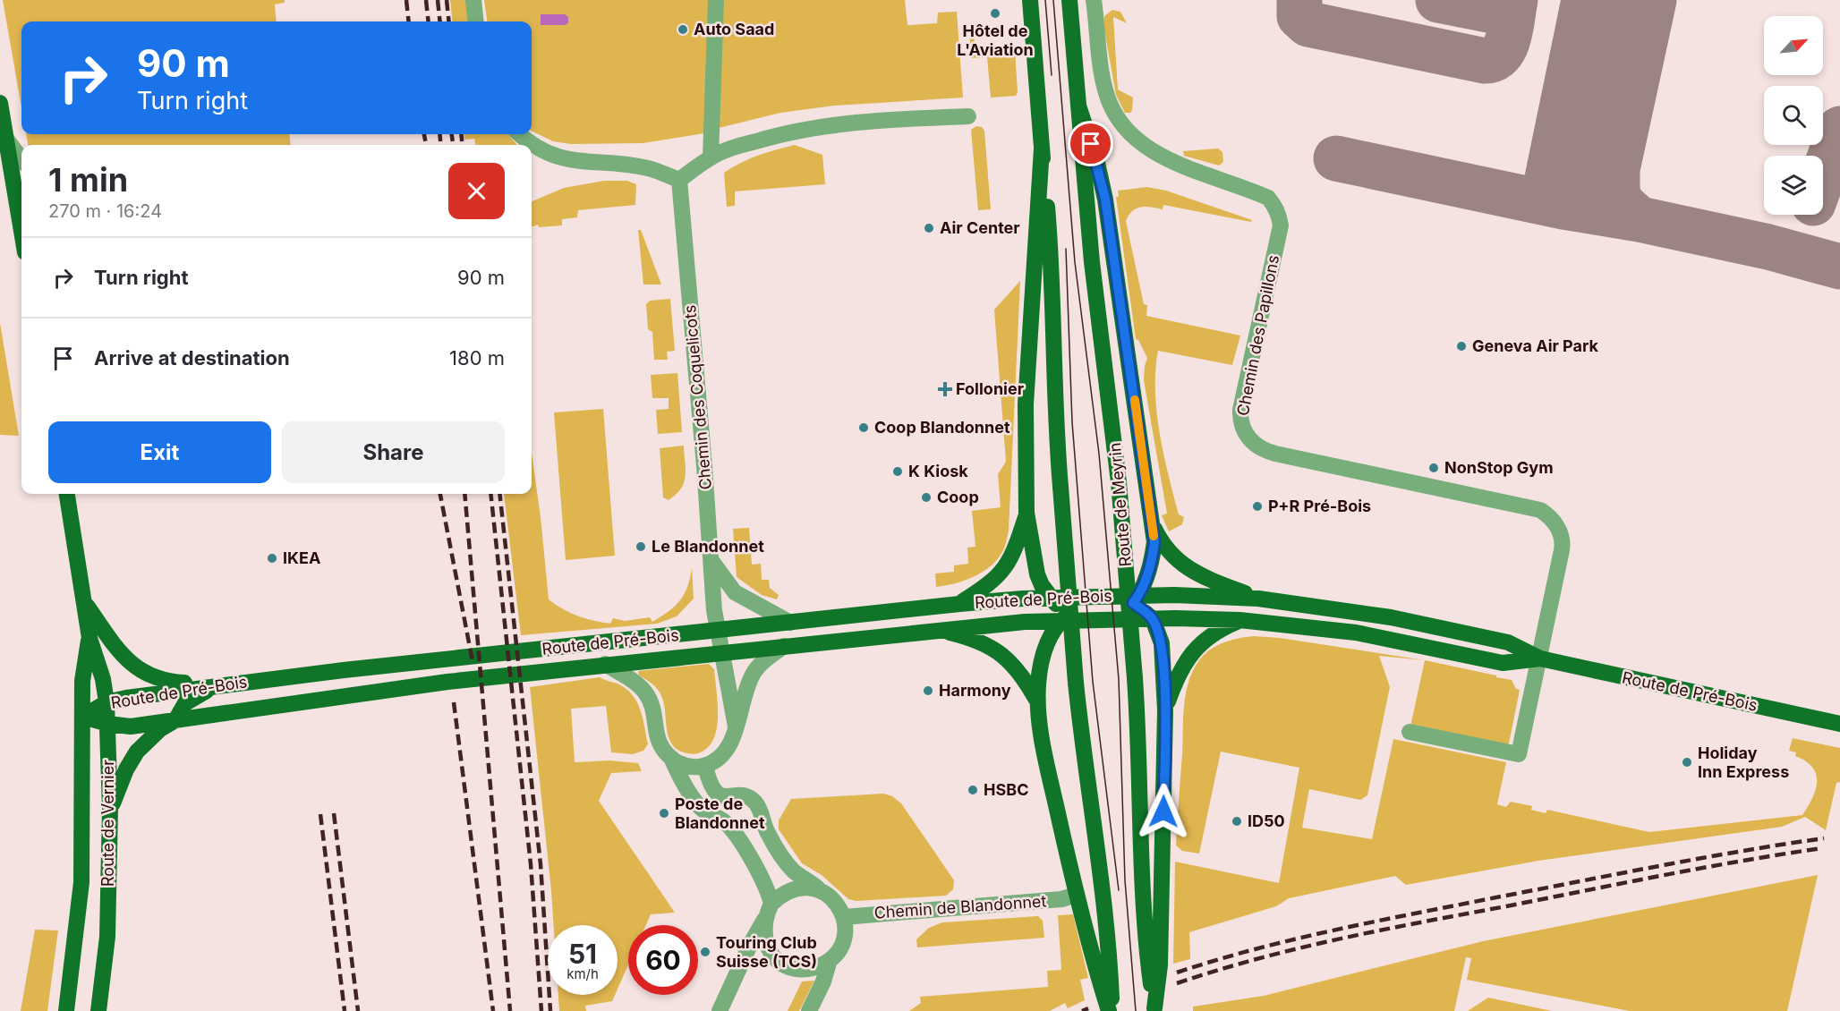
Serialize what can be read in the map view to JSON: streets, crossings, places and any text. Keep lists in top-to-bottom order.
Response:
{
  "streets": {
    "main road": ["Route de Meyrin", "Route de Pré-Bois", "Route de Vernier"],
    "street": ["Chemin des Papillons", "Chemin des Coquelicots", "Chemin de Blandonnet"]
  },
  "crossings": [
    ["Chemin des Papillons", "Route de Pré-Bois"],
    ["Chemin des Coquelicots", "Route de Pré-Bois"],
    ["Route de Pré-Bois", "Route de Vernier"]
  ],
  "places": {
    "other": [
      "Hôtel de L'Aviation",
      "Auto Saad",
      "Air Center",
      "Geneva Air Park",
      "Coop Blandonnet",
      "NonStop Gym",
      "K Kiosk",
      "Coop",
      "P+R Pré-Bois",
      "Le Blandonnet",
      "IKEA",
      "Harmony",
      "Holiday Inn Express",
      "HSBC",
      "Poste de Blandonnet",
      "ID50",
      "Touring Club Suisse (TCS)"
    ],
    "health": ["Follonier"]
  },
  "north": "top right",
  "page": {
    "turn": ["90 m", "Turn right"],
    "heading": ["1 min", "270 m · 16:24"],
    "list": [
      {
        "name": "Turn right",
        "value": "90 m"
      },
      {
        "name": "Arrive at destination",
        "value": "180 m"
      }
    ],
    "buttons": ["Exit", "Share"],
    "speed": "51 km/h",
    "limit": "60"
  }
}
